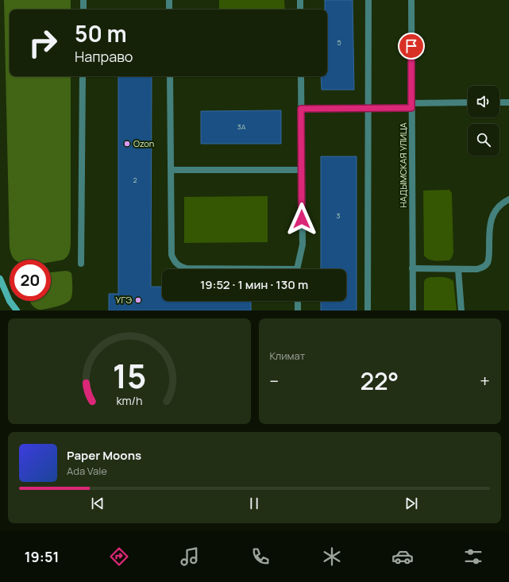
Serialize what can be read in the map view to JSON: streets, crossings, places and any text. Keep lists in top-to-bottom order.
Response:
{
  "streets": {
    "street": ["НАДЫМСКАЯ УЛИЦА"]
  },
  "places": ["Ozon", "УГЭ"],
  "house_numbers": [
    "5",
    "3А",
    "2",
    "3"
  ],
  "page": {
    "turn": ["50 m", "Направо"],
    "limit": "20",
    "trip": "19:52 · 1 мин · 130 m",
    "tile": "Климат",
    "heat": ["−", "22°", "+"],
    "song": ["Paper Moons", "Ada Vale"],
    "tabs": "19:51",
    "gauge": ["15", "km/h"]
  }
}
